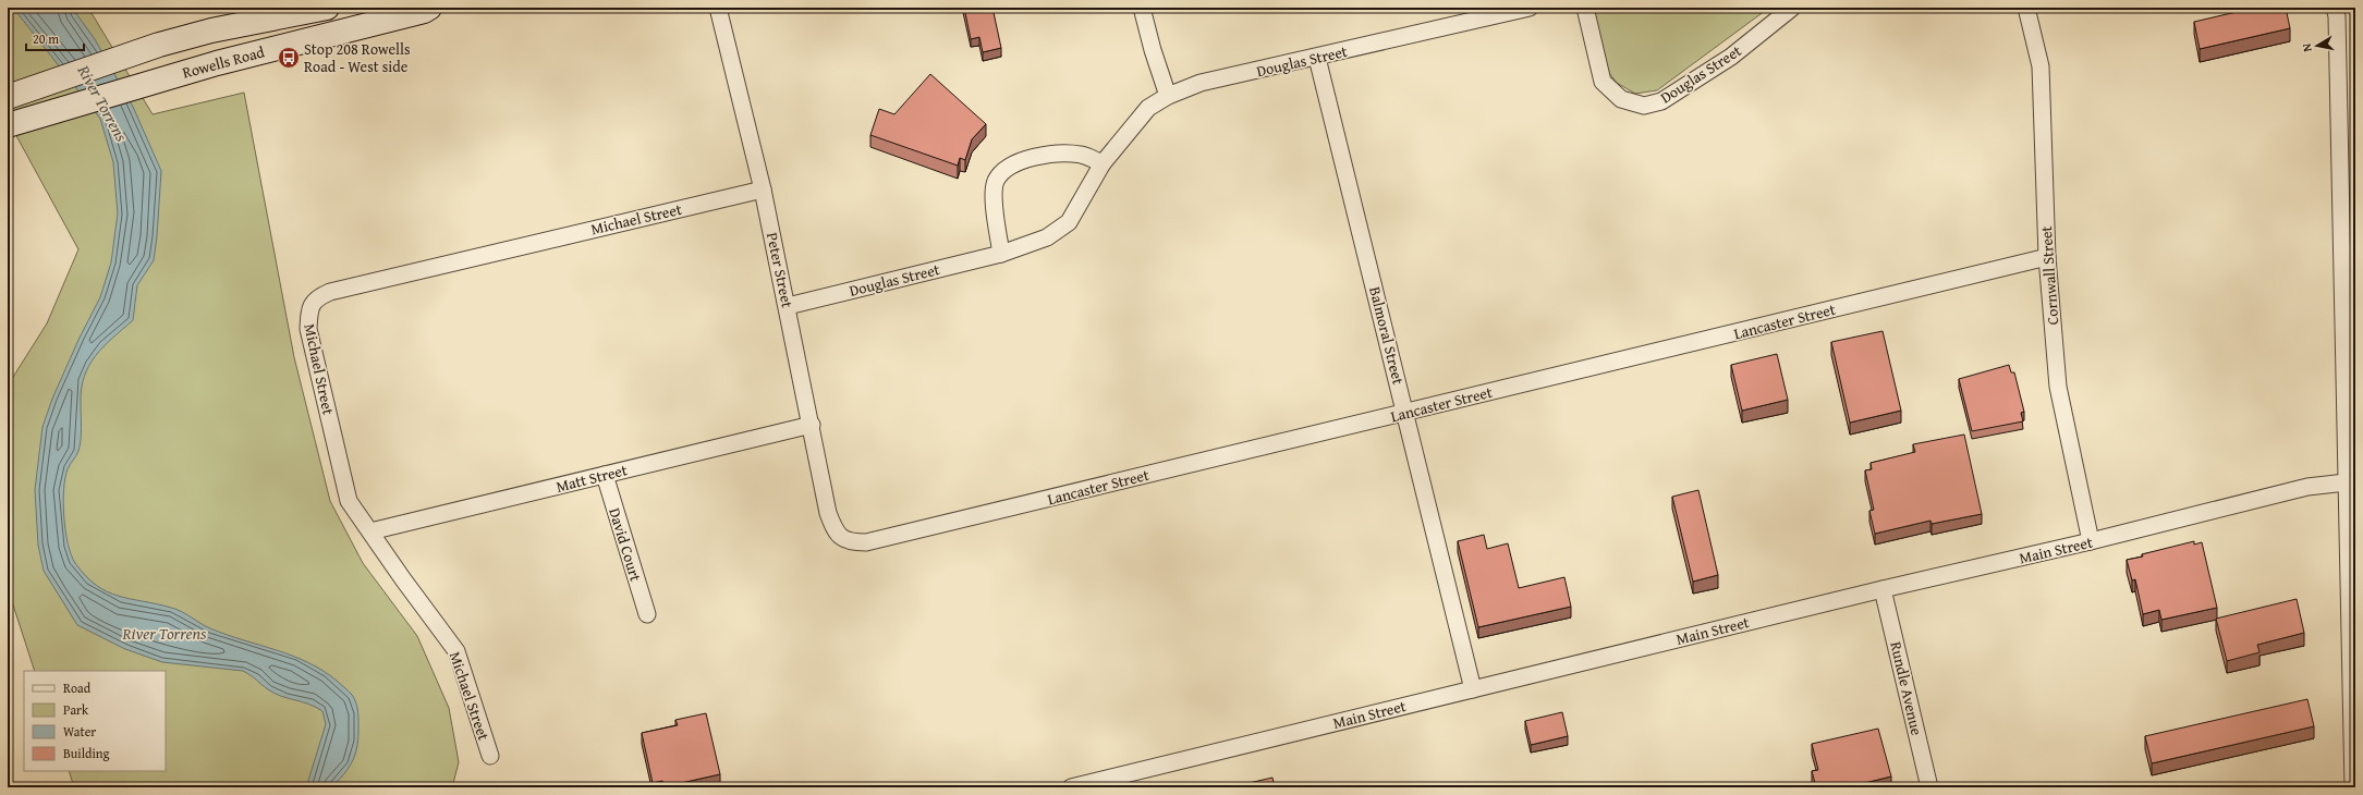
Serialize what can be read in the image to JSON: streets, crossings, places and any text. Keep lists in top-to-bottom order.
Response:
{
  "streets": {
    "main road": ["Rowells Road"],
    "street": [
      "Douglas Street",
      "Michael Street",
      "Peter Street",
      "Cornwall Street",
      "Lancaster Street",
      "Balmoral Street",
      "Matt Street",
      "David Court",
      "Main Street",
      "Rundle Avenue"
    ]
  },
  "crossings": [
    ["Douglas Street", "Peter Street"],
    ["Douglas Street", "Balmoral Street"],
    ["Michael Street", "Peter Street"],
    ["Michael Street", "Matt Street"],
    ["Peter Street", "Lancaster Street"],
    ["Peter Street", "Matt Street"],
    ["Cornwall Street", "Lancaster Street"],
    ["Cornwall Street", "Main Street"],
    ["Lancaster Street", "Balmoral Street"],
    ["Balmoral Street", "Main Street"],
    ["Matt Street", "David Court"],
    ["Main Street", "Rundle Avenue"]
  ],
  "water": ["River Torrens"],
  "places": {
    "bus stop": ["Stop 208 Rowells Road - West side"]
  },
  "legend": [
    "Road",
    "Park",
    "Water",
    "Building"
  ],
  "scale_bar": "20 m",
  "north": "left"
}
